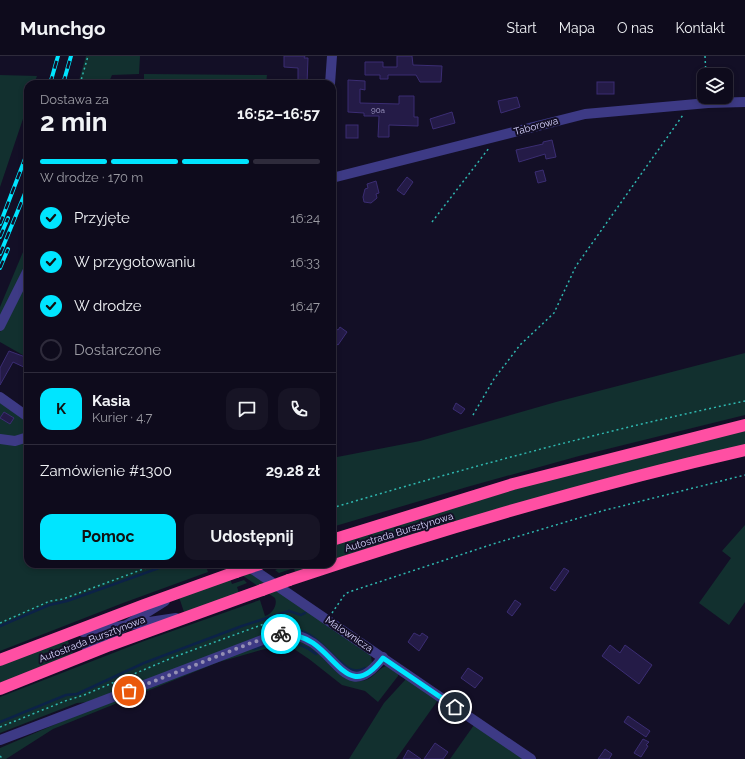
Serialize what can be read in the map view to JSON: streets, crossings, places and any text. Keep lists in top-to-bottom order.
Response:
{
  "streets": {
    "highway": ["Autostrada Bursztynowa"],
    "street": ["Taborowa", "Malownicza"]
  },
  "house_numbers": ["90a"],
  "page": {
    "header": "Munchgo",
    "nav": [
      "Start",
      "Mapa",
      "O nas",
      "Kontakt"
    ],
    "heading": ["2 min", "Dostawa za", "16:52–16:57"],
    "panel": [
      "Kasia",
      "Kurier · 4.7",
      "Zamówienie #1300",
      "29.28 zł"
    ],
    "bar": "W drodze · 170 m",
    "list": [
      ["Przyjęte", "16:24"],
      ["W przygotowaniu", "16:33"],
      ["W drodze", "16:47"],
      "Dostarczone"
    ],
    "round": "K",
    "buttons": ["Pomoc", "Udostępnij"]
  }
}
